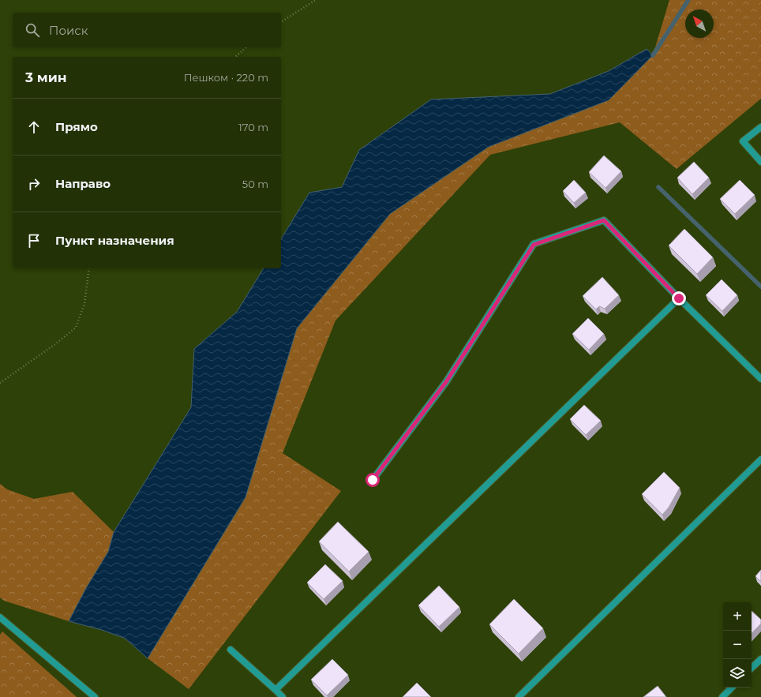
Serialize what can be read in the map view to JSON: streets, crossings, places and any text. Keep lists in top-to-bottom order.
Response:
{
  "north": "top left",
  "page": {
    "search": "Поиск",
    "heading": ["3 мин", "Пешком · 220 m"],
    "list": [
      ["Прямо", "170 m"],
      ["Направо", "50 m"],
      "Пункт назначения"
    ],
    "map_buttons": ["+", "−"]
  }
}
